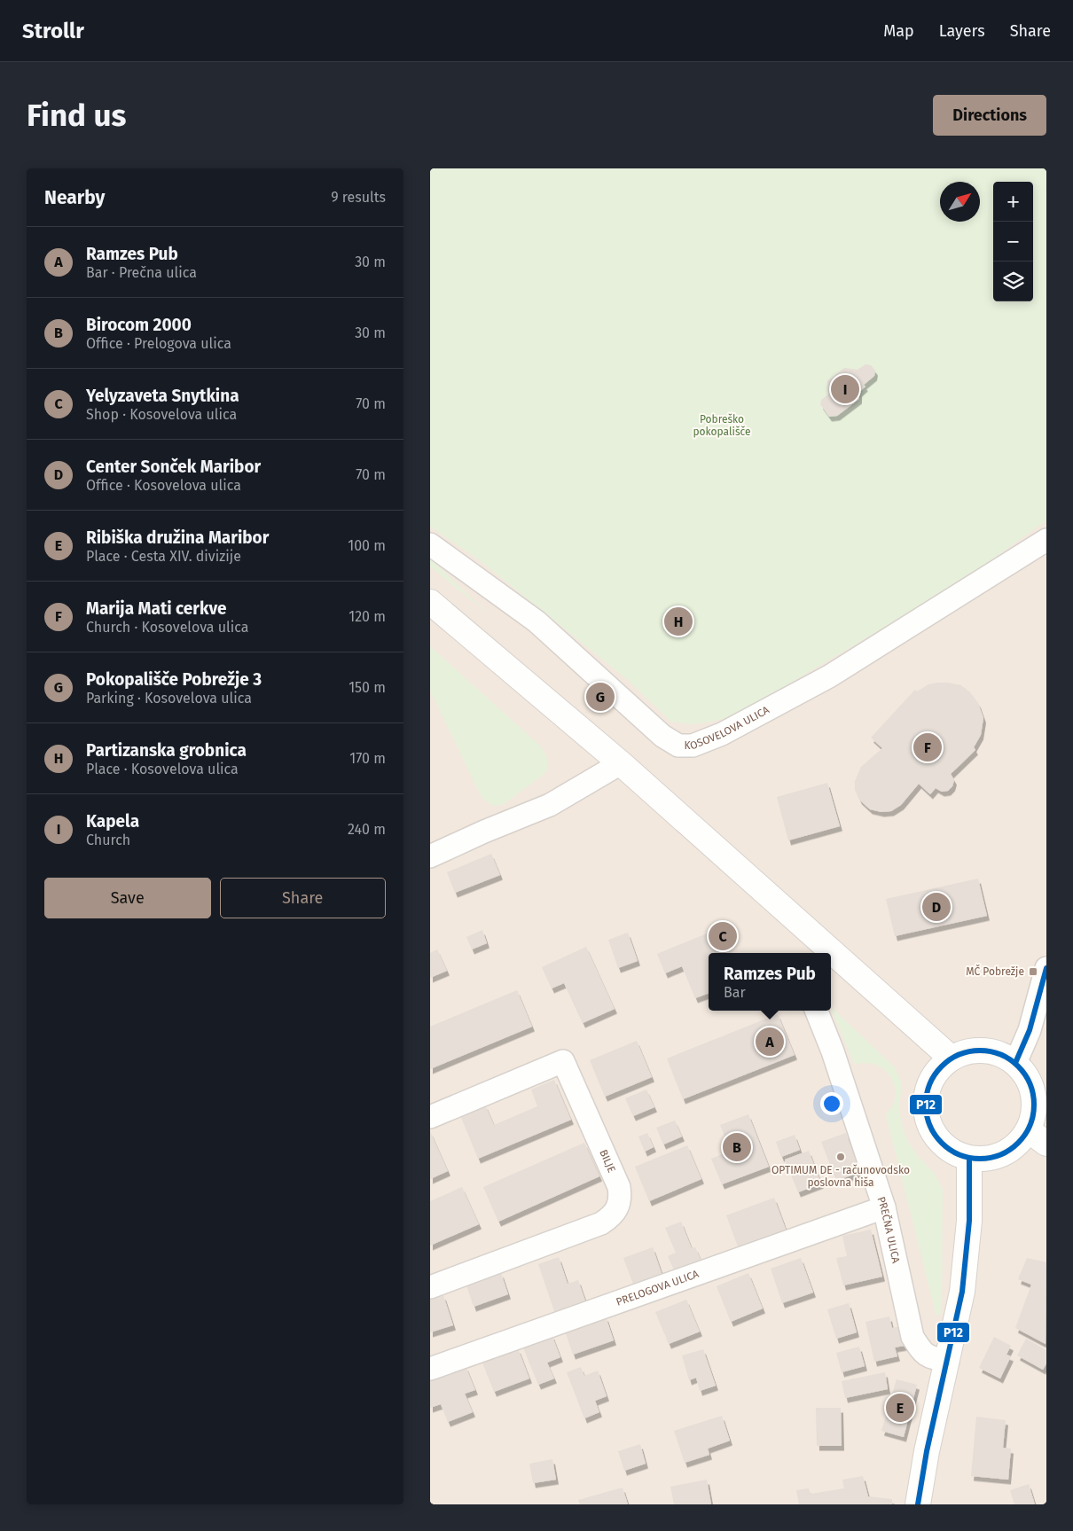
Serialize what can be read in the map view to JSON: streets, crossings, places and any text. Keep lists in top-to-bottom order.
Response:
{
  "streets": {
    "street": [
      "KOSOVELOVA ULICA",
      "BILJE",
      "PREČNA ULICA",
      "PRELOGOVA ULICA"
    ]
  },
  "crossings": [
    ["PREČNA ULICA", "PRELOGOVA ULICA"]
  ],
  "parks": ["Pobreško pokopališče"],
  "places": {
    "transit": ["MČ Pobrežje"],
    "other": ["OPTIMUM DE - računovodsko poslovna hiša"]
  },
  "lines": ["transit line P12"],
  "north": "top right",
  "page": {
    "header": "Strollr",
    "nav": ["Map", "Layers", "Share"],
    "buttons": [
      "Directions",
      ["Save", "Share"]
    ],
    "title": "Find us",
    "heading": ["Nearby", "9 results"],
    "map_buttons": ["+", "−"],
    "list": [
      {
        "mark": "A",
        "name": "Ramzes Pub",
        "note": "Bar · Prečna ulica",
        "value": "30 m"
      },
      {
        "mark": "B",
        "name": "Birocom 2000",
        "note": "Office · Prelogova ulica",
        "value": "30 m"
      },
      {
        "mark": "C",
        "name": "Yelyzaveta Snytkina",
        "note": "Shop · Kosovelova ulica",
        "value": "70 m"
      },
      {
        "mark": "D",
        "name": "Center Sonček Maribor",
        "note": "Office · Kosovelova ulica",
        "value": "70 m"
      },
      {
        "mark": "E",
        "name": "Ribiška družina Maribor",
        "note": "Place · Cesta XIV. divizije",
        "value": "100 m"
      },
      {
        "mark": "F",
        "name": "Marija Mati cerkve",
        "note": "Church · Kosovelova ulica",
        "value": "120 m"
      },
      {
        "mark": "G",
        "name": "Pokopališče Pobrežje 3",
        "note": "Parking · Kosovelova ulica",
        "value": "150 m"
      },
      {
        "mark": "H",
        "name": "Partizanska grobnica",
        "note": "Place · Kosovelova ulica",
        "value": "170 m"
      },
      {
        "mark": "I",
        "name": "Kapela",
        "note": "Church",
        "value": "240 m"
      }
    ],
    "pins": [
      "I",
      "H",
      "G",
      "F",
      "D",
      "C",
      "A",
      "B",
      "E"
    ],
    "popup": ["Ramzes Pub", "Bar"]
  }
}
